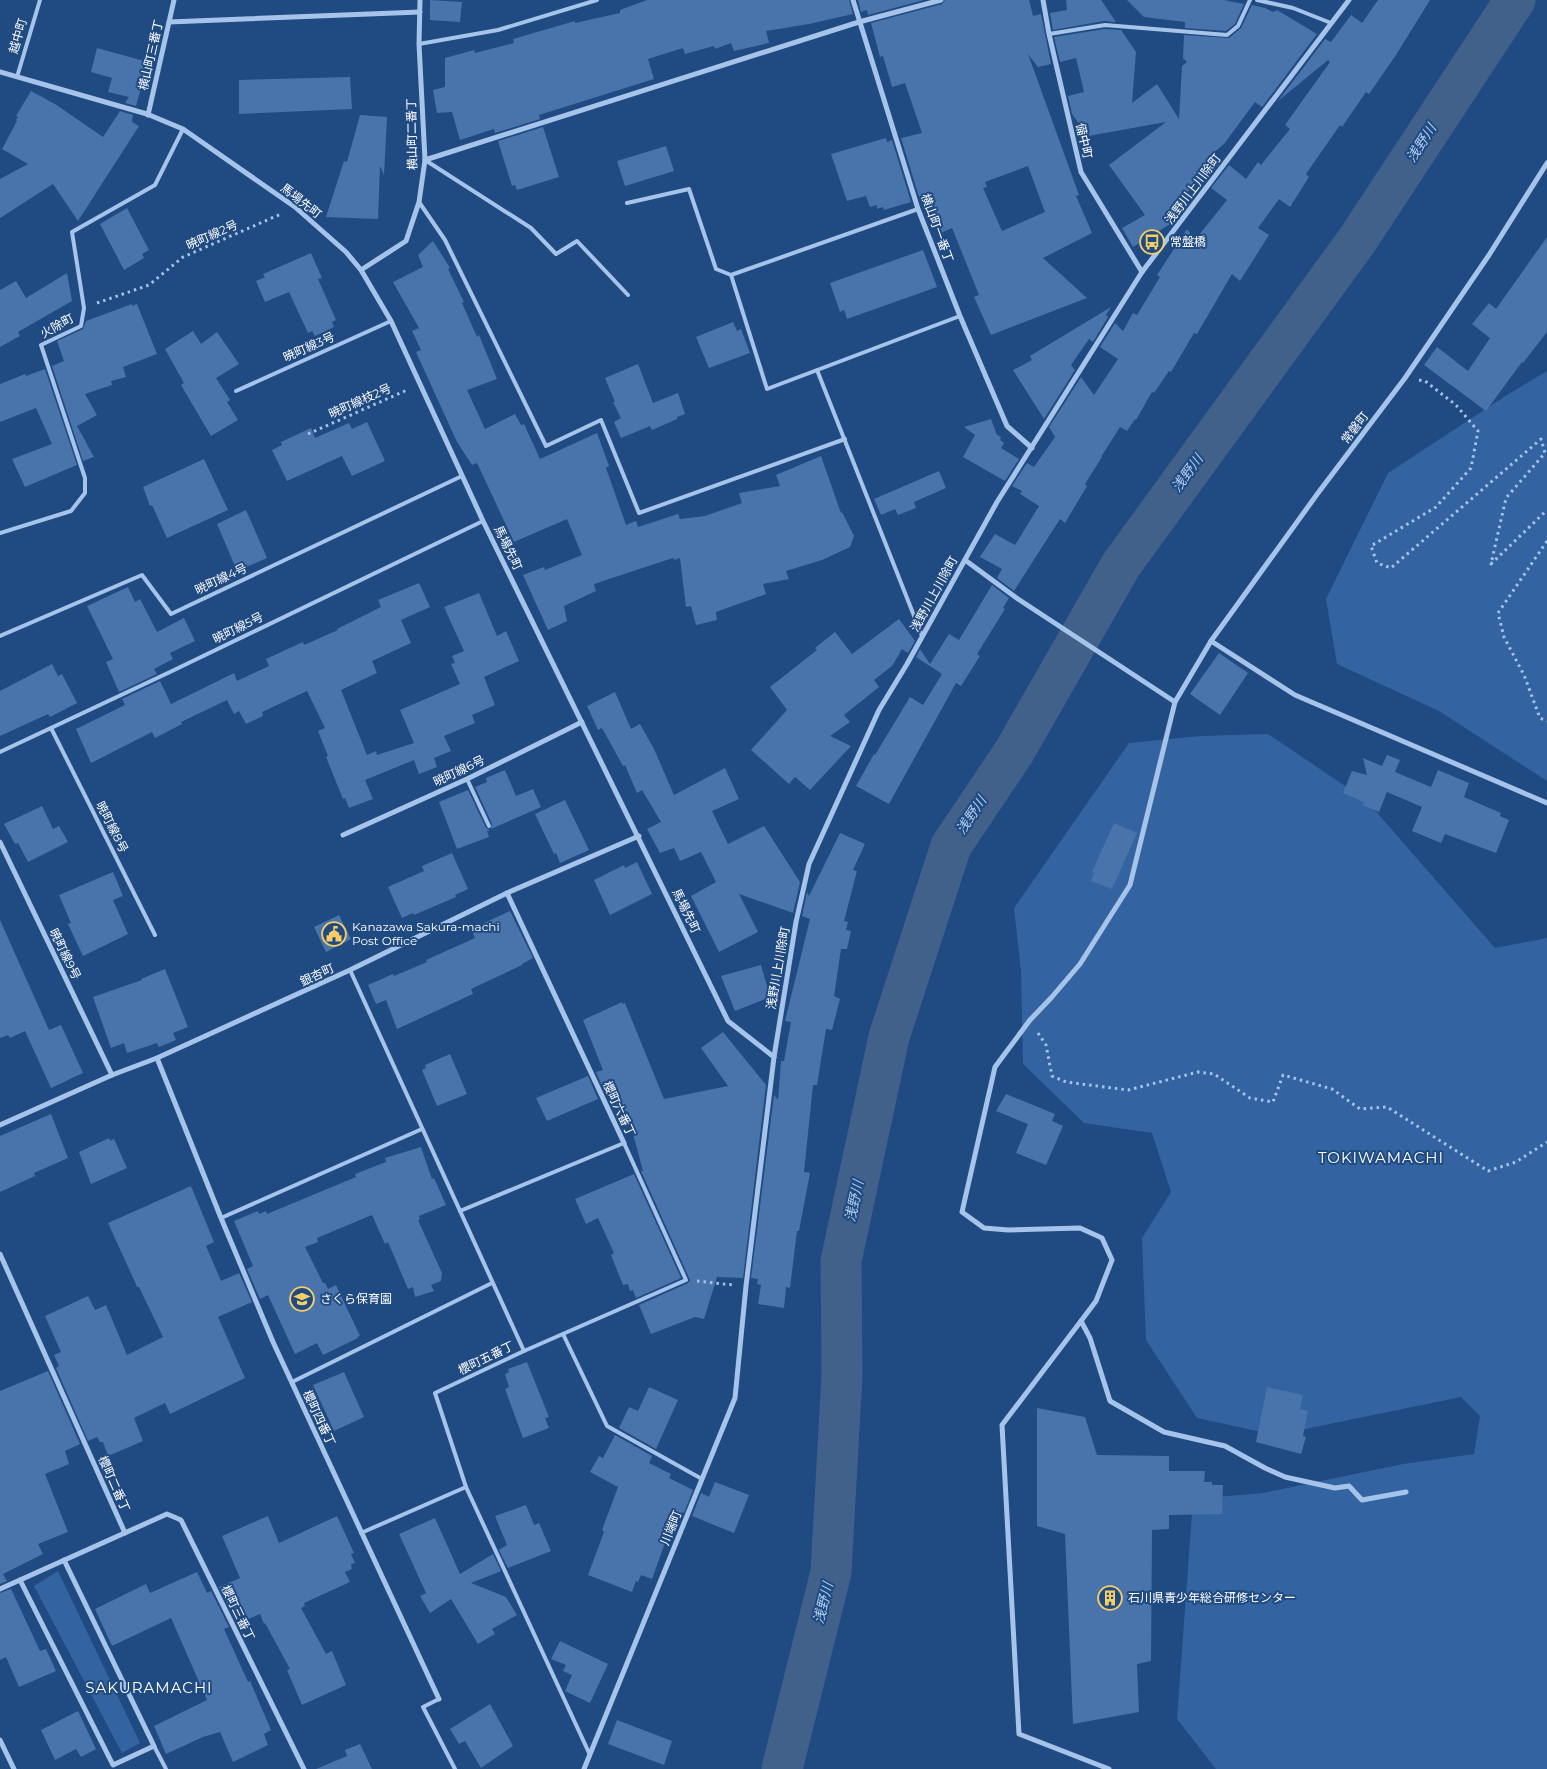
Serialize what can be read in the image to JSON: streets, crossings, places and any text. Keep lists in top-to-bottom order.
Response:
{
  "streets": {
    "street": [
      "横山町三番丁",
      "横山町二番丁",
      "備中町",
      "浅野川上川除町",
      "馬場先町",
      "横山町一番丁",
      "常磐町",
      "暁町線6号",
      "暁町線9号",
      "銀杏町",
      "櫻町六番丁",
      "櫻町四番丁",
      "櫻町二番丁",
      "川端町",
      "櫻町三番丁"
    ],
    "lane": [
      "越中町",
      "火除町",
      "暁町線3号",
      "暁町線4号",
      "暁町線5号",
      "暁町線8号",
      "櫻町五番丁"
    ],
    "path": ["暁町線2号", "暁町線枝2号"]
  },
  "crossings": [
    ["越中町", "馬場先町"],
    ["横山町三番丁", "馬場先町"],
    ["横山町二番丁", "馬場先町"],
    ["備中町", "浅野川上川除町"],
    ["浅野川上川除町", "馬場先町"],
    ["浅野川上川除町", "横山町一番丁"],
    ["浅野川上川除町", "川端町"],
    ["馬場先町", "暁町線2号"],
    ["馬場先町", "火除町"],
    ["馬場先町", "暁町線3号"],
    ["馬場先町", "暁町線枝2号"],
    ["馬場先町", "暁町線4号"],
    ["馬場先町", "暁町線5号"],
    ["馬場先町", "暁町線6号"],
    ["馬場先町", "銀杏町"],
    ["暁町線2号", "火除町"],
    ["暁町線5号", "暁町線8号"],
    ["暁町線9号", "銀杏町"],
    ["銀杏町", "櫻町六番丁"],
    ["銀杏町", "櫻町五番丁"],
    ["銀杏町", "櫻町四番丁"],
    ["櫻町五番丁", "川端町"],
    ["櫻町二番丁", "櫻町三番丁"]
  ],
  "districts": ["TOKIWAMACHI", "SAKURAMACHI"],
  "water": ["浅野川"],
  "places": {
    "bus stop": ["常盤橋"],
    "public building": ["Kanazawa Sakura-machi Post Office"],
    "school or university": ["さくら保育園"],
    "building": ["石川県青少年総合研修センター"]
  }
}
